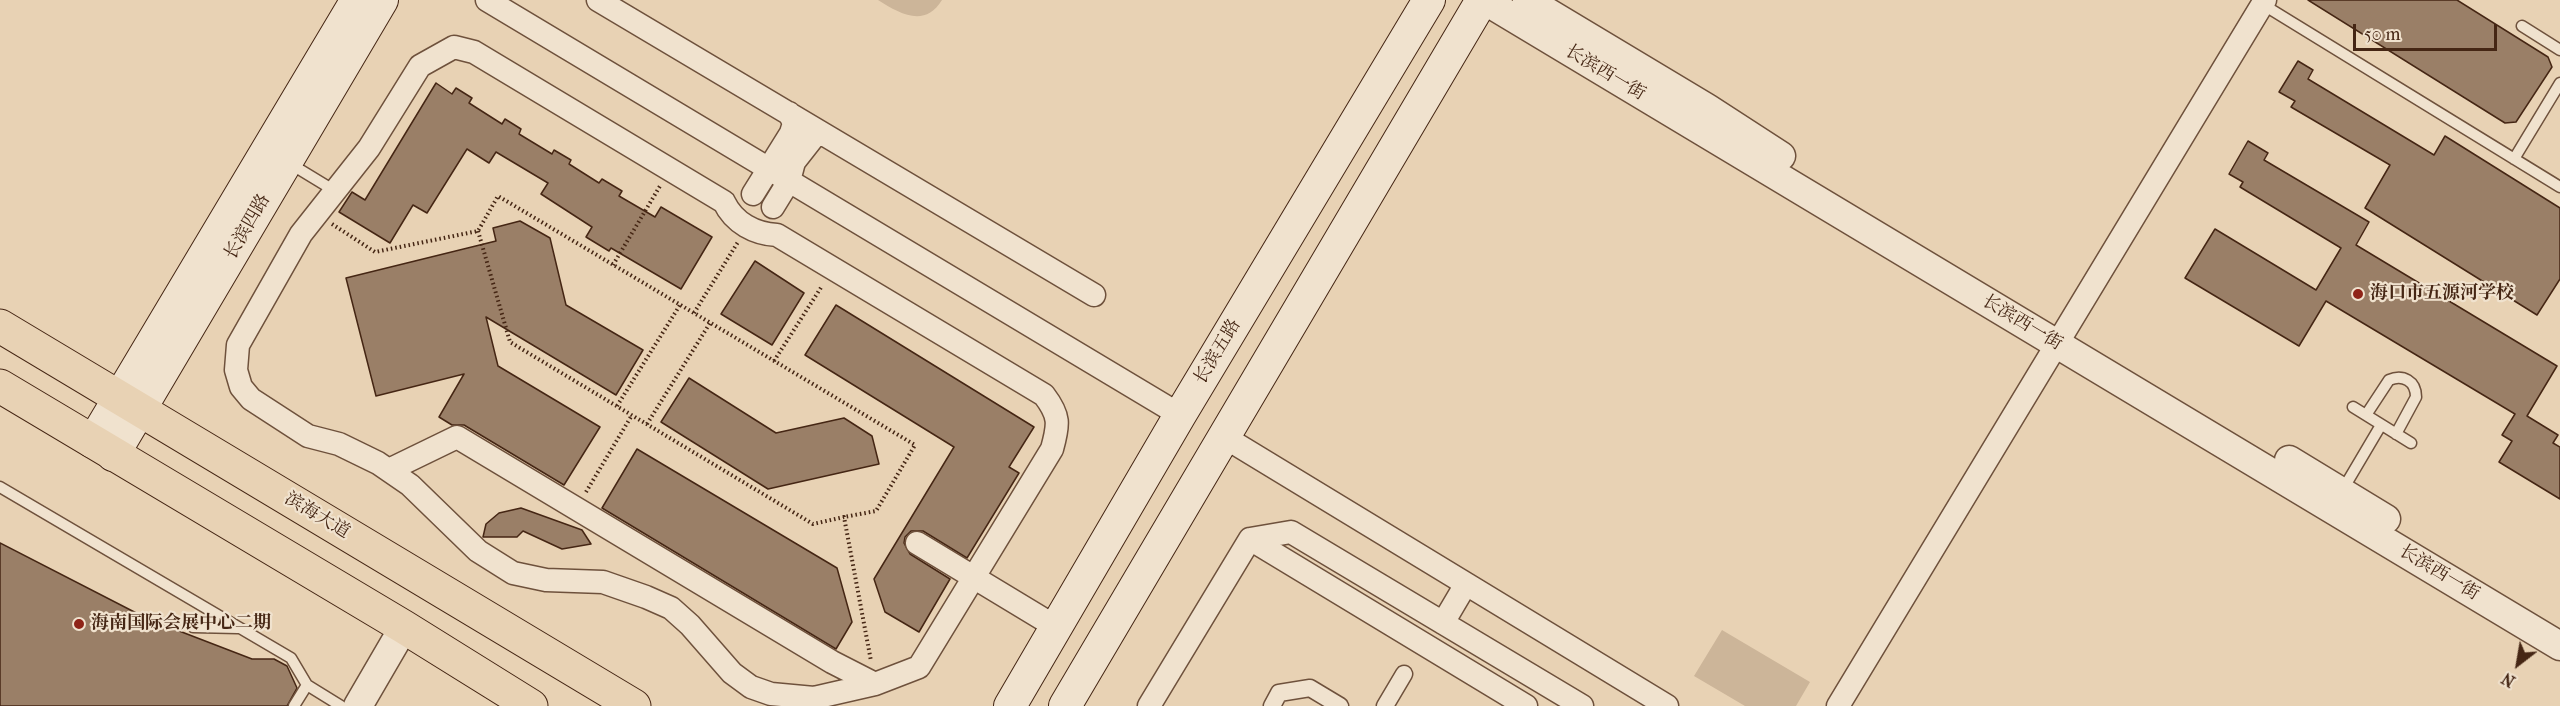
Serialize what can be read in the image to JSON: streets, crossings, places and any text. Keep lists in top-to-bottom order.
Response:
{
  "streets": {
    "highway": ["滨海大道"],
    "main road": ["长滨四路", "长滨五路"],
    "street": ["长滨西一街"]
  },
  "crossings": [
    ["长滨四路", "滨海大道"]
  ],
  "places": ["海口市五源河学校", "海南国际会展中心二期"],
  "scale_bar": "50 m",
  "north": "bottom left"
}
